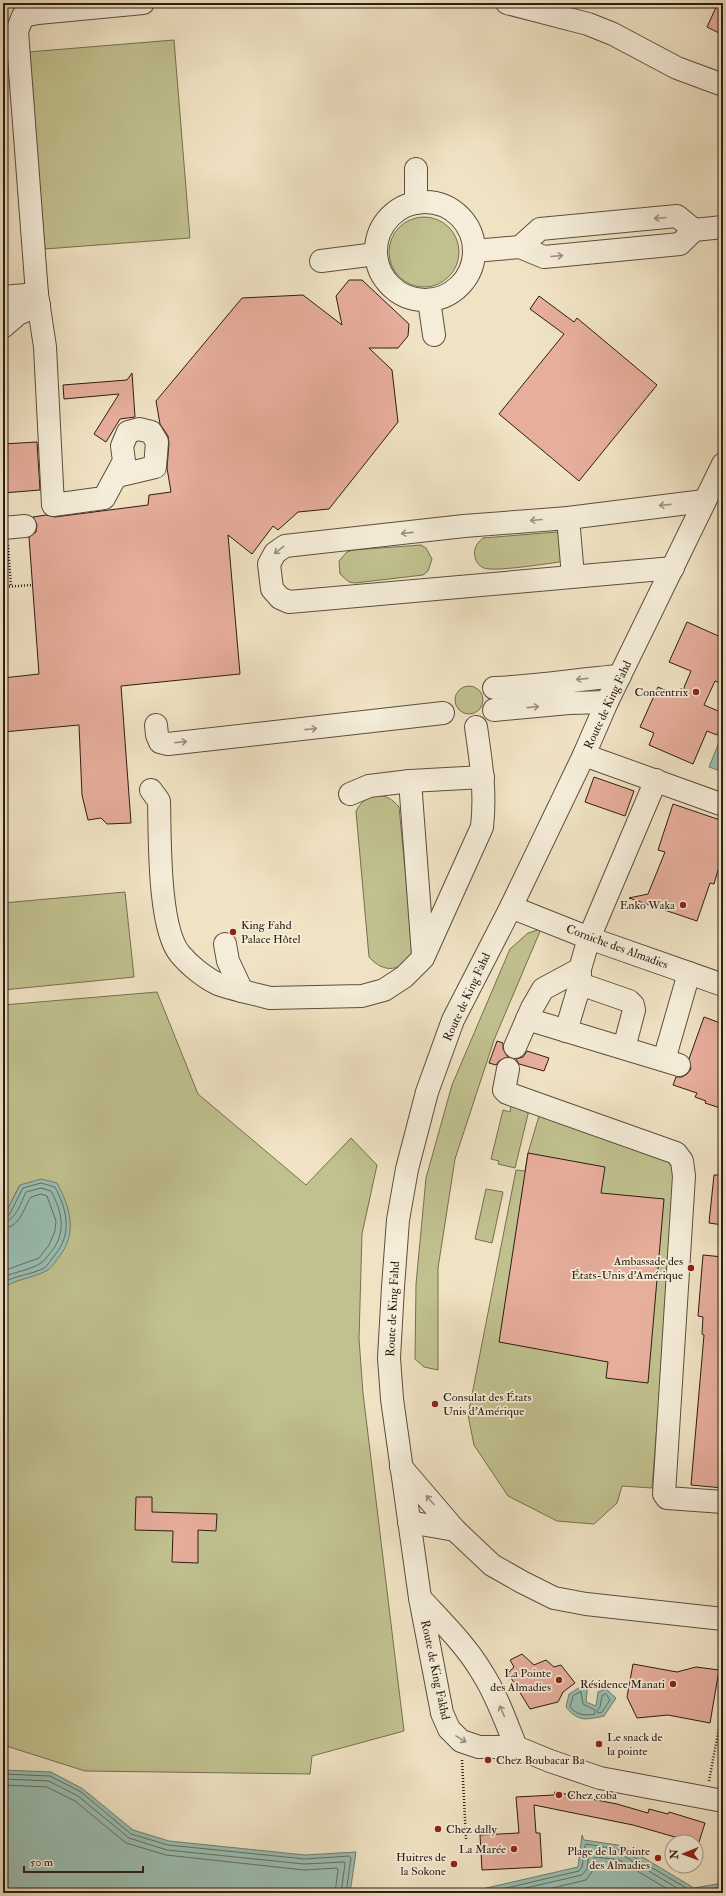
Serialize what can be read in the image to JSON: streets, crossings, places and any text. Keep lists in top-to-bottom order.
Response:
{
  "streets": {
    "street": ["Route de King Fahd", "Corniche des Almadies", "Route de King Fakhd"]
  },
  "crossings": [
    ["Route de King Fahd", "Corniche des Almadies"],
    ["Route de King Fahd", "Route de King Fakhd"]
  ],
  "places": [
    "Concentrix",
    "Enko Waka",
    "King Fahd Palace Hôtel",
    "Ambassade des États-Unis d'Amérique",
    "Consulat des États Unis d'Amérique",
    "La Pointe des Almadies",
    "Résidence Manati",
    "Le snack de la pointe",
    "Chez Boubacar Ba",
    "Chez coba",
    "Chez dally",
    "La Marée",
    "Plage de la Pointe des Almadies",
    "Huitres de la Sokone"
  ],
  "scale_bar": "50 m",
  "north": "left"
}
